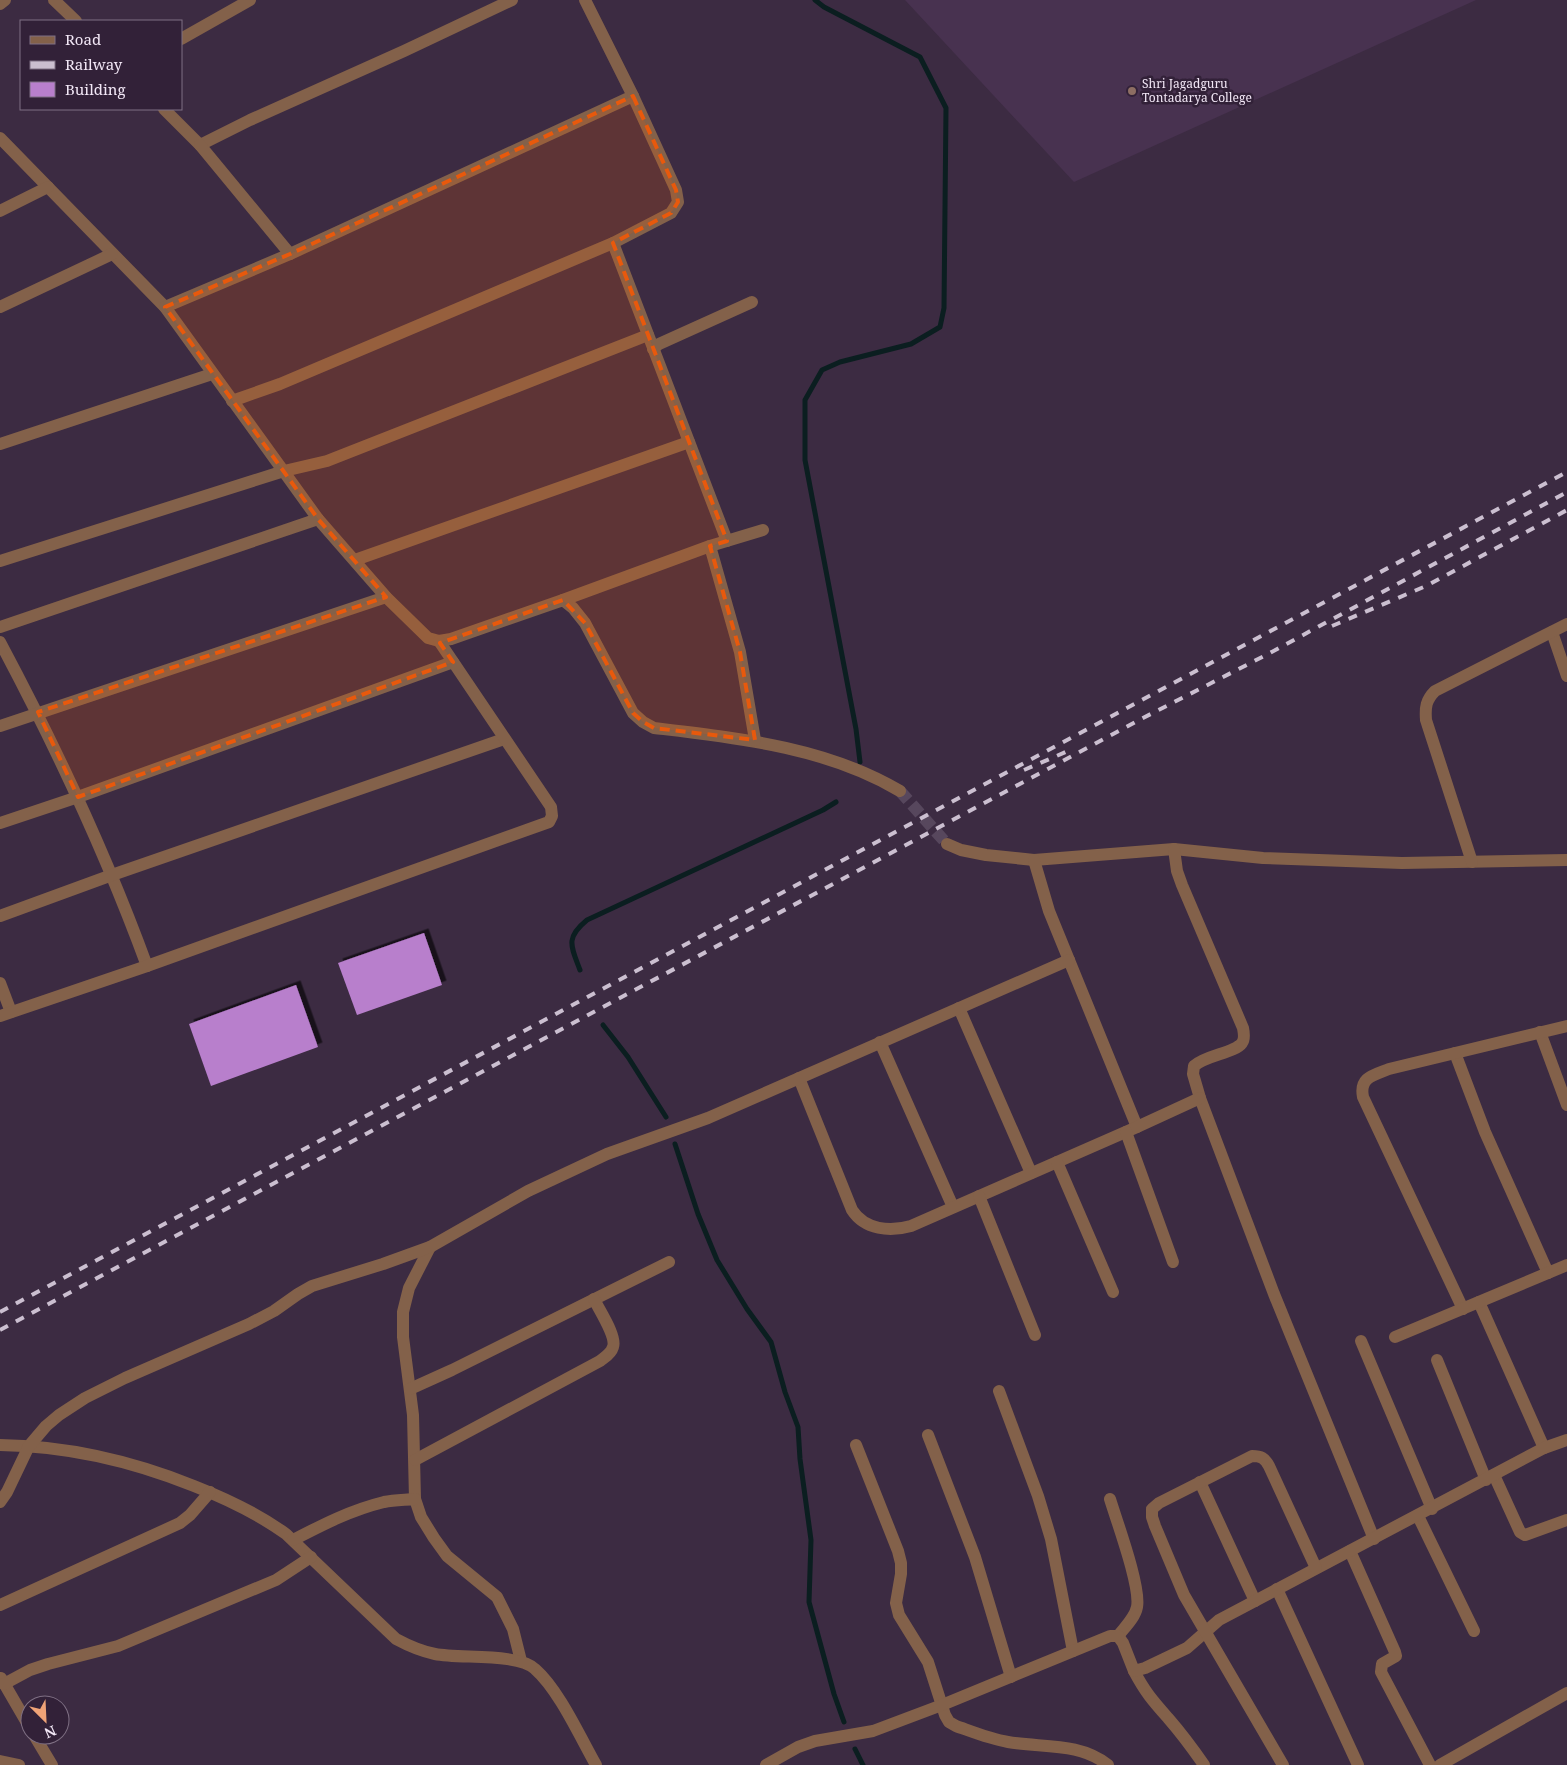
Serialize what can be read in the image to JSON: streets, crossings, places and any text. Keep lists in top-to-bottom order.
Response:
{
  "places": ["Shri Jagadguru Tontadarya College"],
  "legend": ["Road", "Railway", "Building"],
  "north": "bottom right"
}
